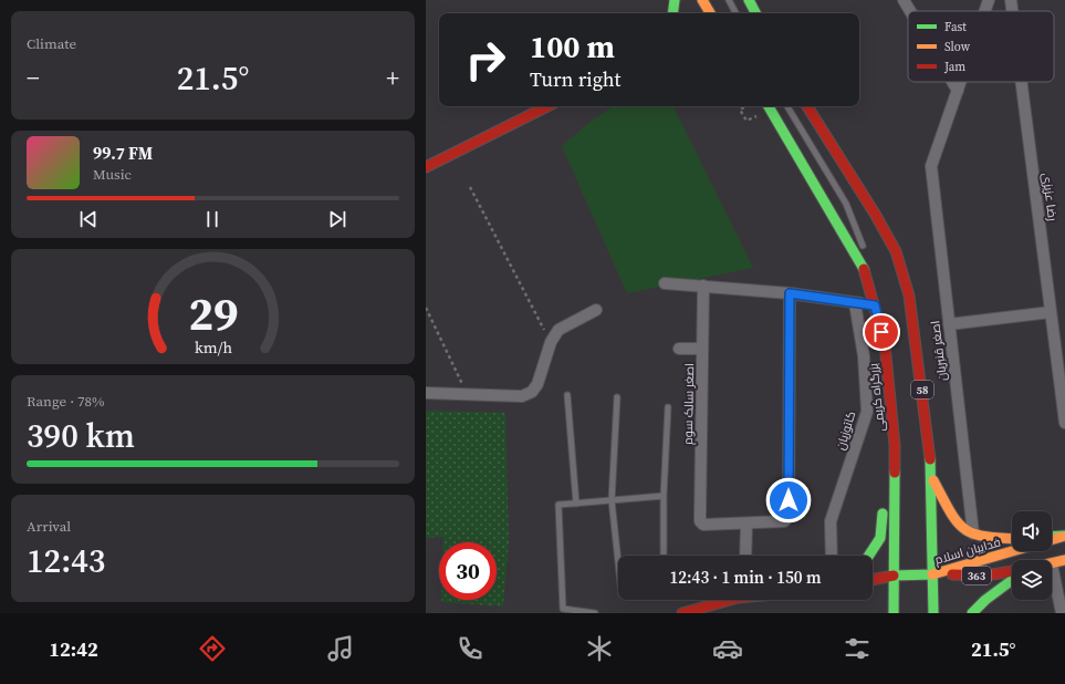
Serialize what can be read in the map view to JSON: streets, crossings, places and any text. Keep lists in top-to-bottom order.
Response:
{
  "streets": {
    "main road": [
      "58",
      "بزرگراه کریمی",
      "فداییان اسلام",
      "363"
    ],
    "street": [
      "رضا عزیزی",
      "اصغر قنبریان",
      "اصغر سالک سوم",
      "کاتوزیان"
    ]
  },
  "crossings": [
    ["58", "فداییان اسلام"]
  ],
  "legend": ["Fast", "Slow", "Jam"],
  "page": {
    "tile": [
      "Climate",
      ["Range · 78%", "390 km"],
      ["Arrival", "12:43"]
    ],
    "turn": ["100 m", "Turn right"],
    "heat": ["−", "21.5°", "+"],
    "song": ["99.7 FM", "Music"],
    "limit": "30",
    "trip": "12:43 · 1 min · 150 m",
    "tabs": ["12:42", "21.5°"],
    "gauge": ["29", "km/h"]
  }
}
